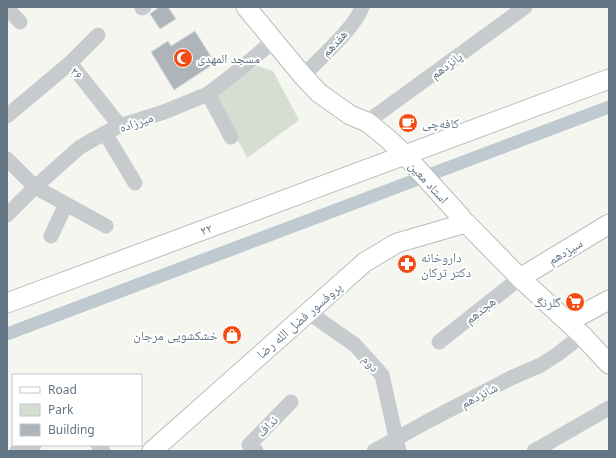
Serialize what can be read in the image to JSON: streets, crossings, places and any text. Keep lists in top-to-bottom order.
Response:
{
  "streets": {
    "main road": [
      "استاد معین",
      "۲۲",
      "سیزدهم",
      "پروفسور فضل الله رضا"
    ],
    "street": [
      "هفدهم",
      "پانزدهم",
      "۲۶",
      "میرزاده",
      "هجدهم",
      "دوم",
      "شانزدهم",
      "نداف"
    ]
  },
  "crossings": [
    ["هفدهم", "استاد معین"],
    ["پانزدهم", "استاد معین"],
    ["۲۶", "میرزاده"],
    ["میرزاده", "استاد معین"],
    ["استاد معین", "۲۲"],
    ["استاد معین", "سیزدهم"],
    ["استاد معین", "هجدهم"],
    ["استاد معین", "پروفسور فضل الله رضا"],
    ["استاد معین", "شانزدهم"],
    ["سیزدهم", "هجدهم"],
    ["پروفسور فضل الله رضا", "دوم"],
    ["دوم", "شانزدهم"]
  ],
  "places": {
    "mosque": ["مسجد المهدی"],
    "cafe": ["کافه‌چی"],
    "pharmacy": ["داروخانه دکتر ترکان"],
    "supermarket": ["گلرنگ"],
    "shop": ["خشکشویی مرجان"]
  },
  "legend": ["Road", "Park", "Building"]
}
